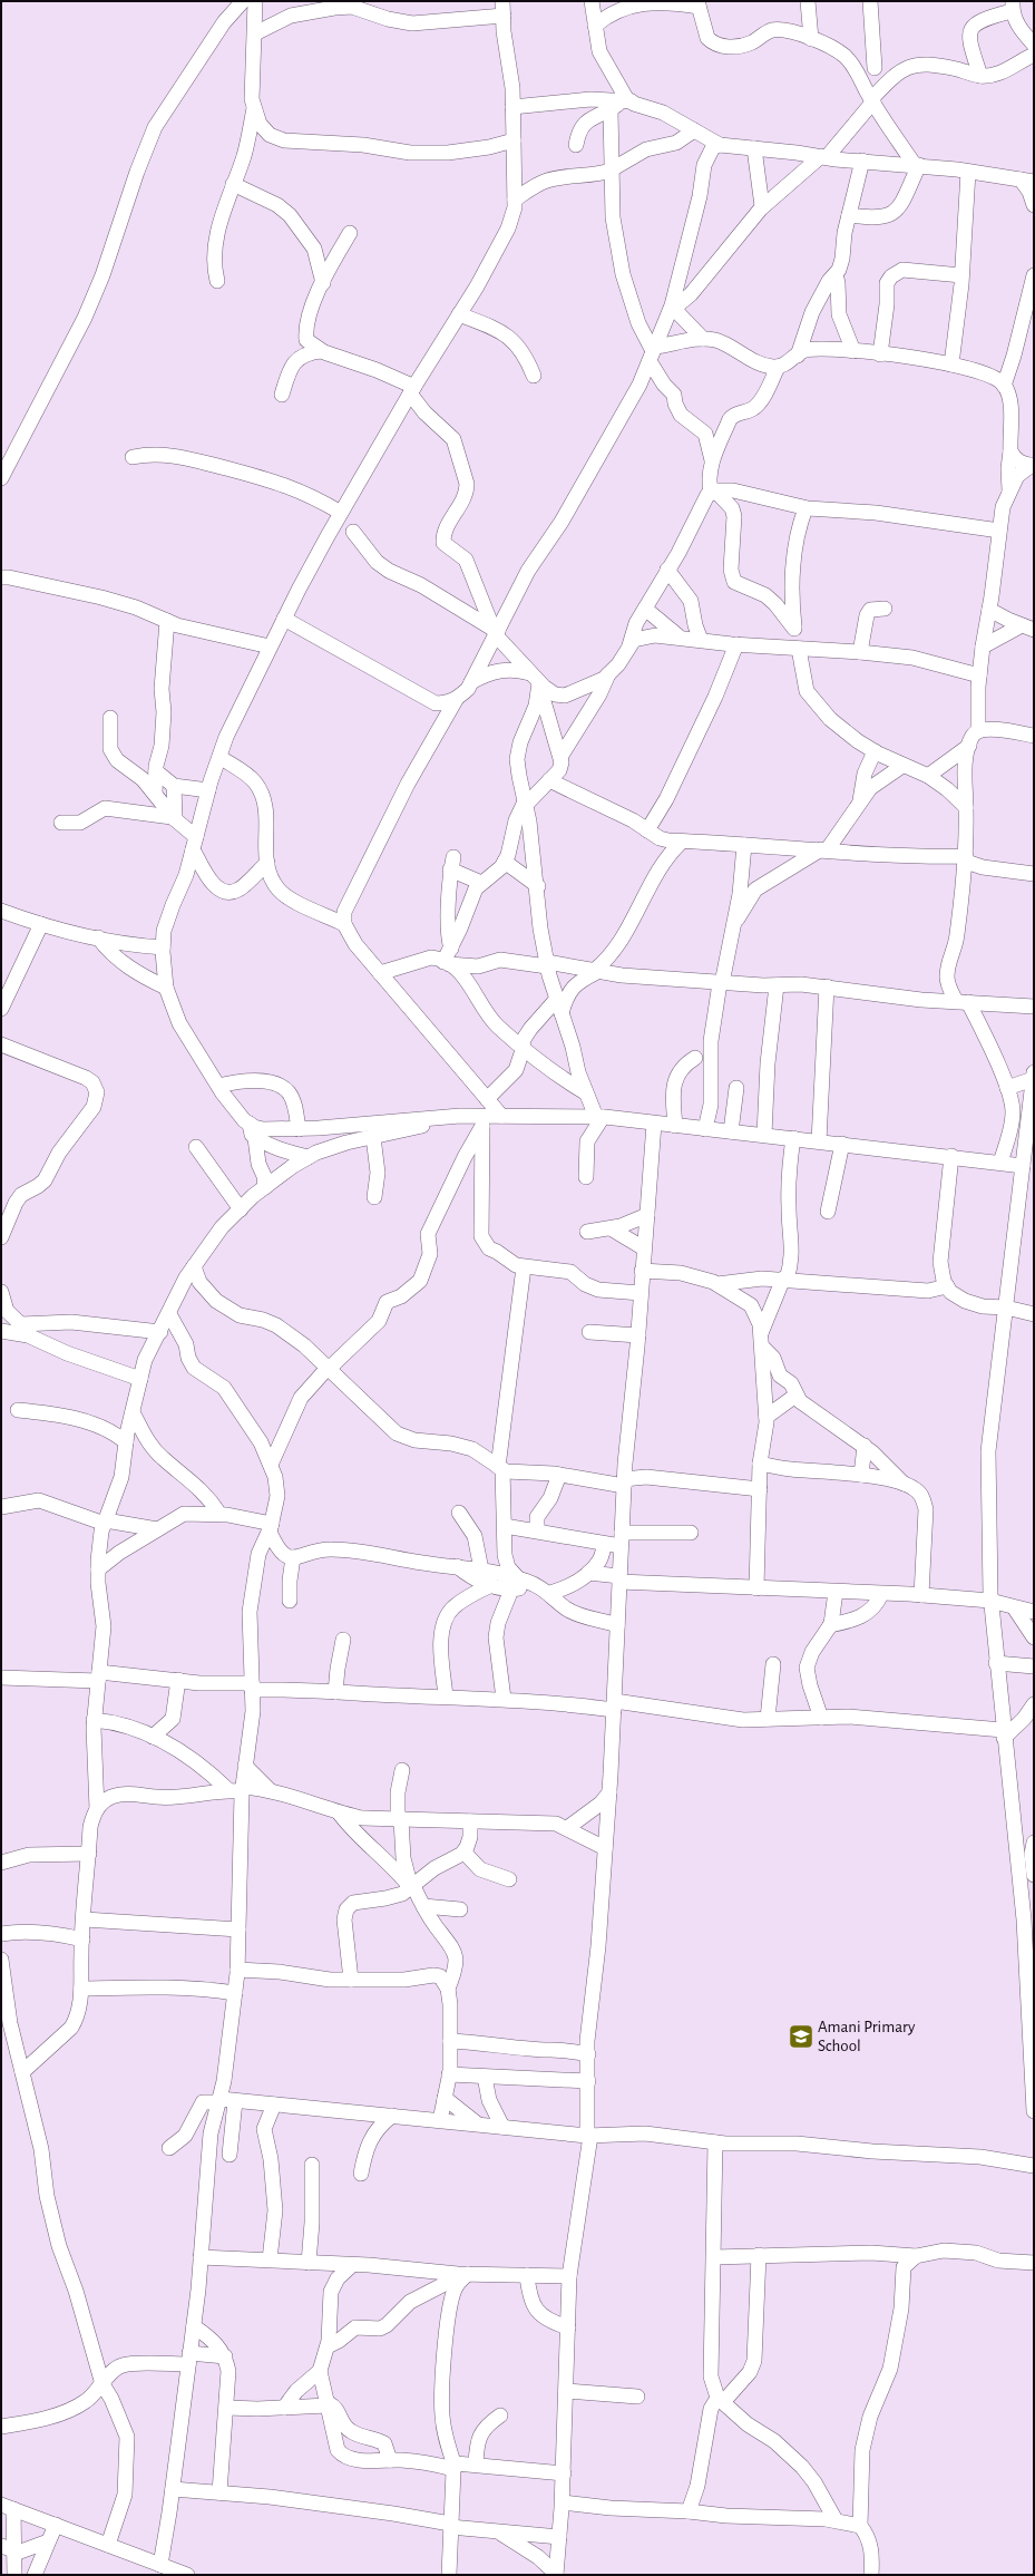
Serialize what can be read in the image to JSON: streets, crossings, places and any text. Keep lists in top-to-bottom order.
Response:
{
  "places": {
    "school or university": ["Amani Primary School"]
  }
}
